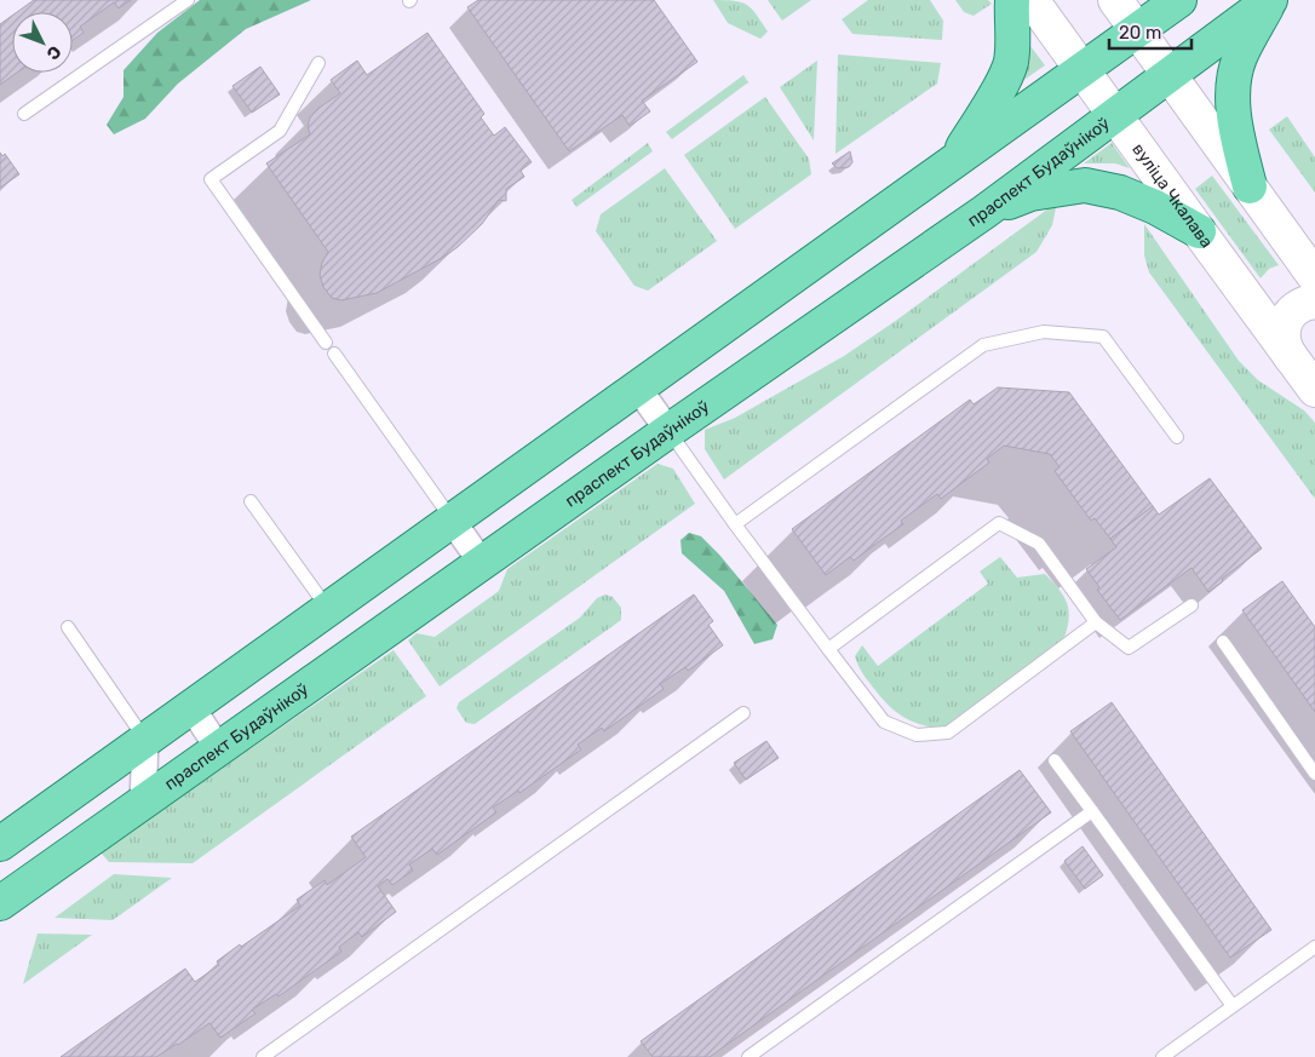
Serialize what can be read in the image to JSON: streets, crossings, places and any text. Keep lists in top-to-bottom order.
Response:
{
  "streets": {
    "main road": ["праспект Будаўнікоў", "вуліца Чкалава"]
  },
  "crossings": [
    ["праспект Будаўнікоў", "вуліца Чкалава"]
  ],
  "scale_bar": "20 m",
  "north": "bottom right"
}
